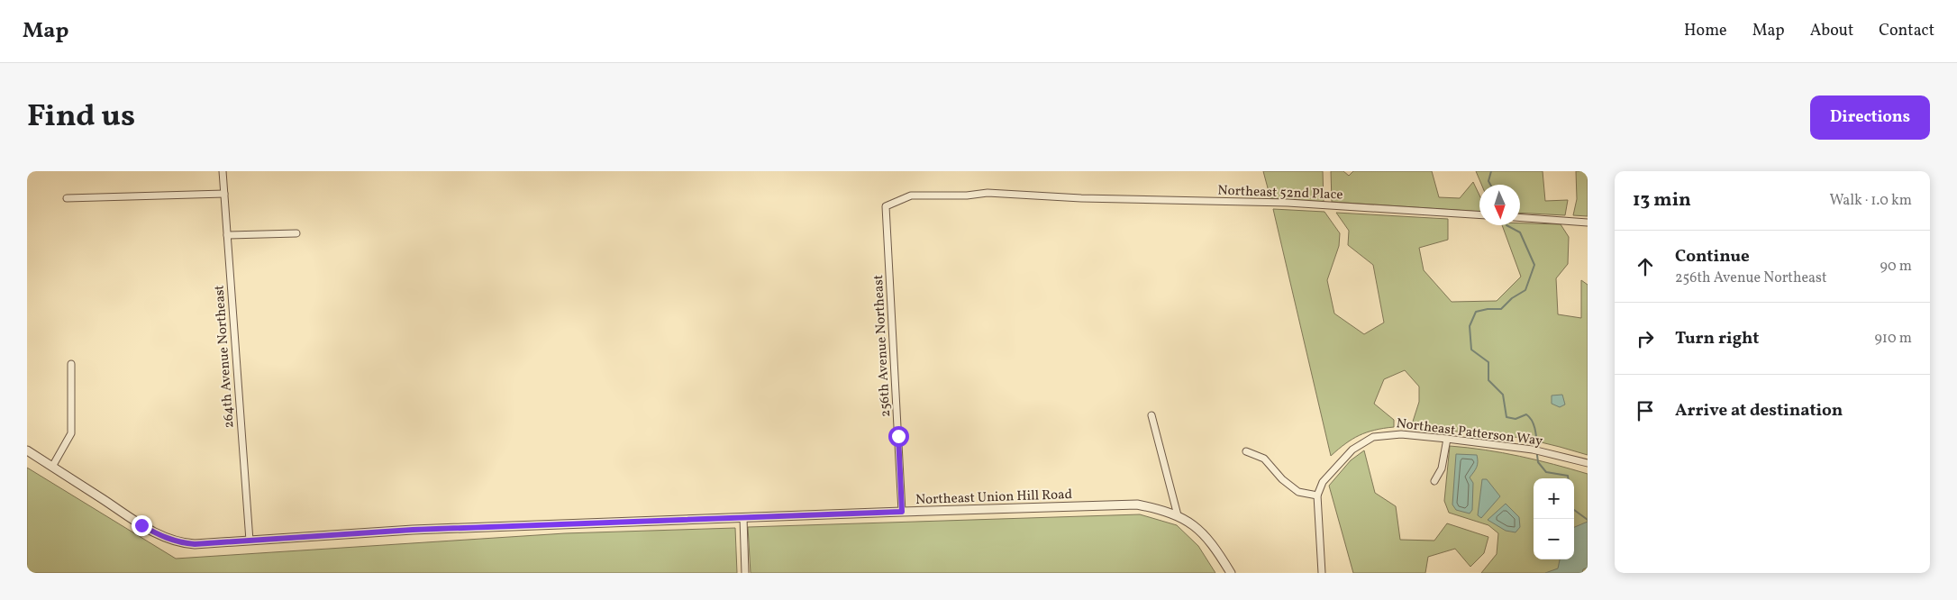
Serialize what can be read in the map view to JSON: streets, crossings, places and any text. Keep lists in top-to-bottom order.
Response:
{
  "streets": {
    "street": [
      "Northeast 52nd Place",
      "256th Avenue Northeast",
      "264th Avenue Northeast",
      "Northeast Patterson Way",
      "Northeast Union Hill Road"
    ]
  },
  "crossings": [
    ["Northeast 52nd Place", "256th Avenue Northeast"],
    ["256th Avenue Northeast", "Northeast Union Hill Road"],
    ["264th Avenue Northeast", "Northeast Union Hill Road"]
  ],
  "north": "bottom",
  "page": {
    "header": "Map",
    "nav": [
      "Home",
      "Map",
      "About",
      "Contact"
    ],
    "title": "Find us",
    "buttons": "Directions",
    "heading": ["13 min", "Walk · 1.0 km"],
    "list": [
      ["Continue", "256th Avenue Northeast", "90 m"],
      ["Turn right", "910 m"],
      "Arrive at destination"
    ],
    "map_buttons": ["+", "−"]
  }
}
